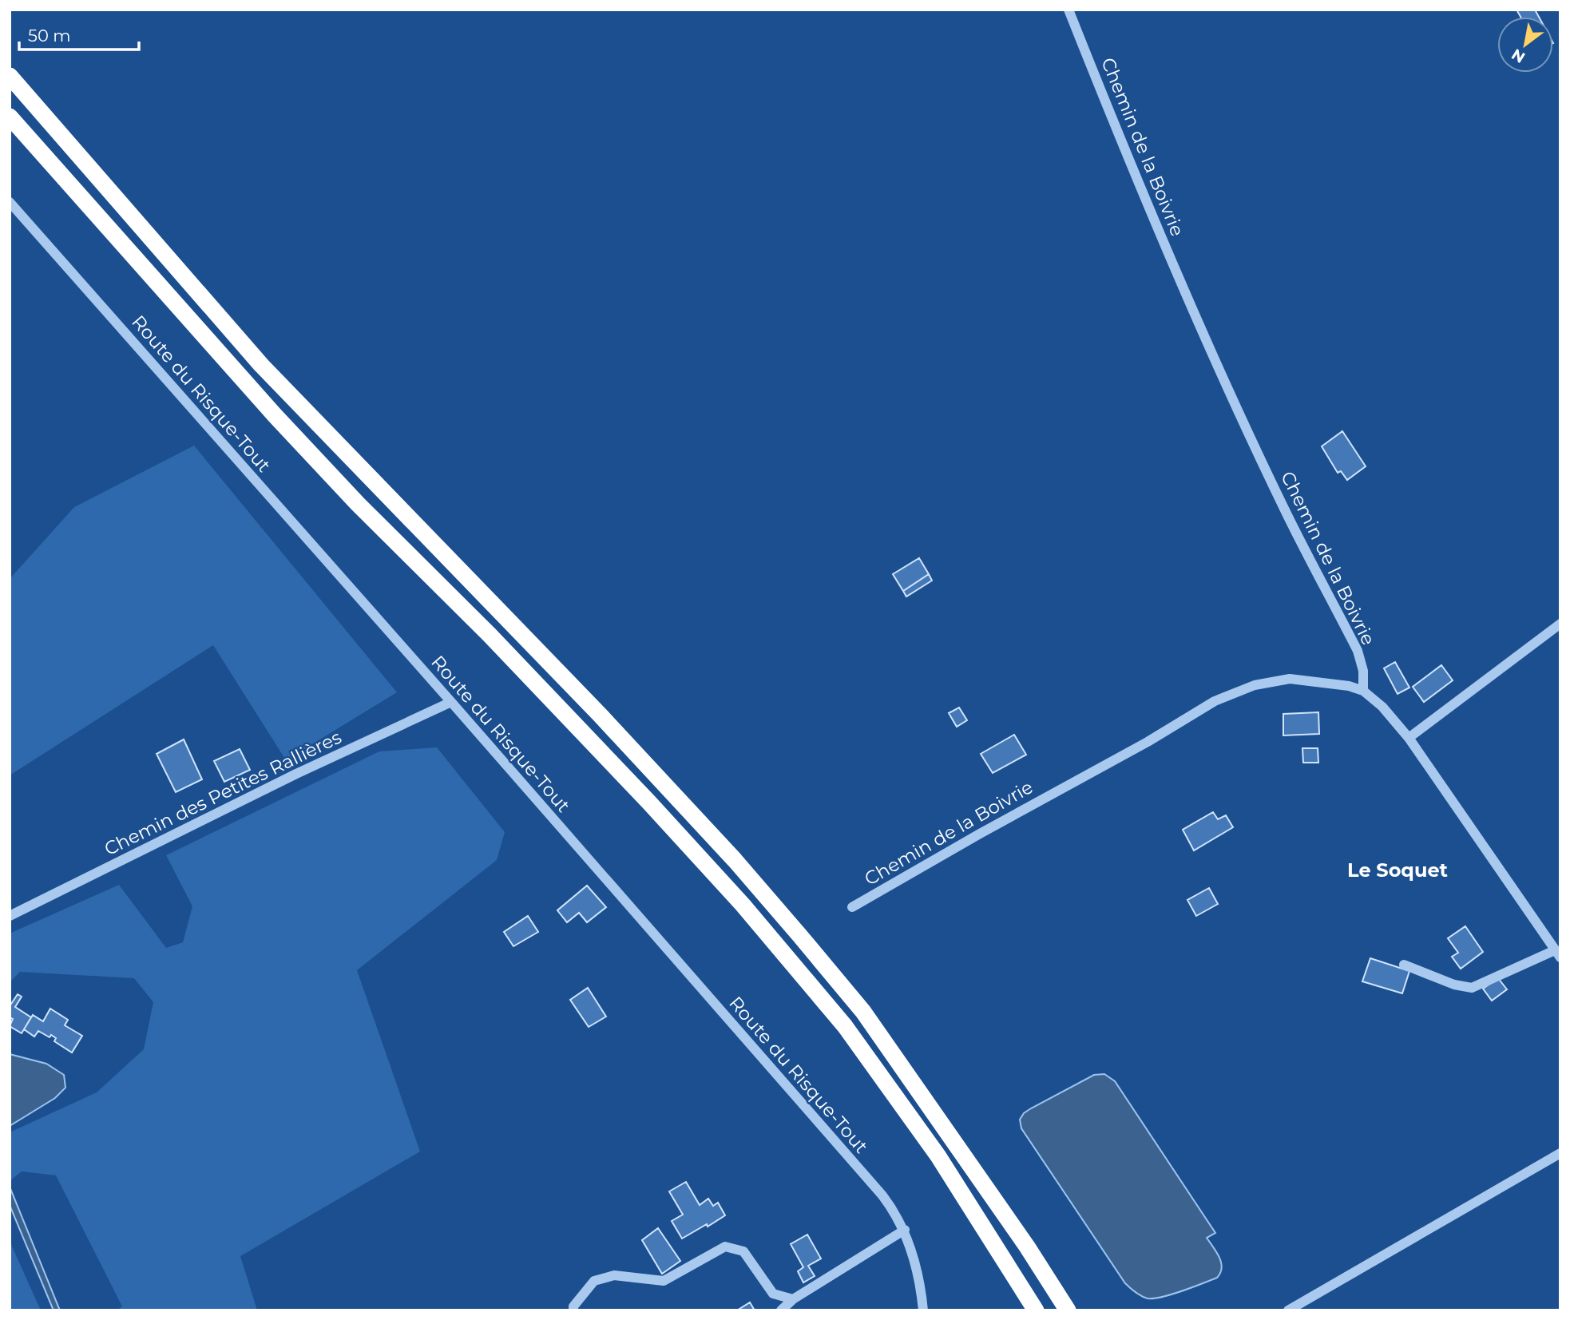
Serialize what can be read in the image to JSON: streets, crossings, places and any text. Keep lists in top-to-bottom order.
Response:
{
  "streets": {
    "street": ["Chemin de la Boivrie", "Route du Risque-Tout", "Chemin des Petites Rallières"]
  },
  "crossings": [
    ["Route du Risque-Tout", "Chemin des Petites Rallières"]
  ],
  "districts": ["Le Soquet"],
  "scale_bar": "50 m",
  "north": "bottom left"
}
